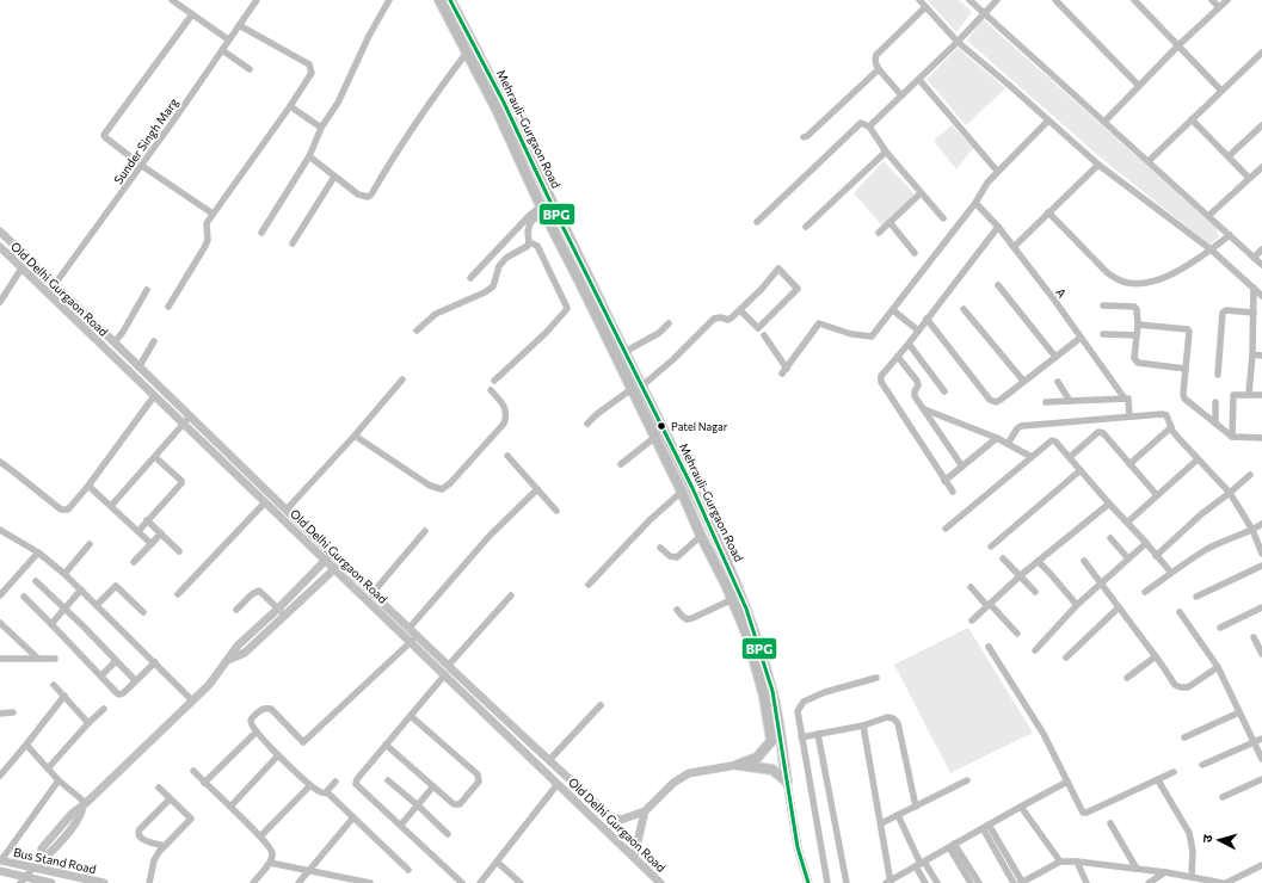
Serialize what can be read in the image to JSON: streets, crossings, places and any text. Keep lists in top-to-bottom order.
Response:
{
  "streets": {
    "main road": ["Mehrauli-Gurgaon Road", "Old Delhi Gurgaon Road", "Bus Stand Road"],
    "street": ["Sunder Singh Marg", "A"]
  },
  "crossings": [
    ["Sunder Singh Marg", "Old Delhi Gurgaon Road"]
  ],
  "places": ["Patel Nagar"],
  "lines": ["transit line BPG"],
  "north": "left"
}
